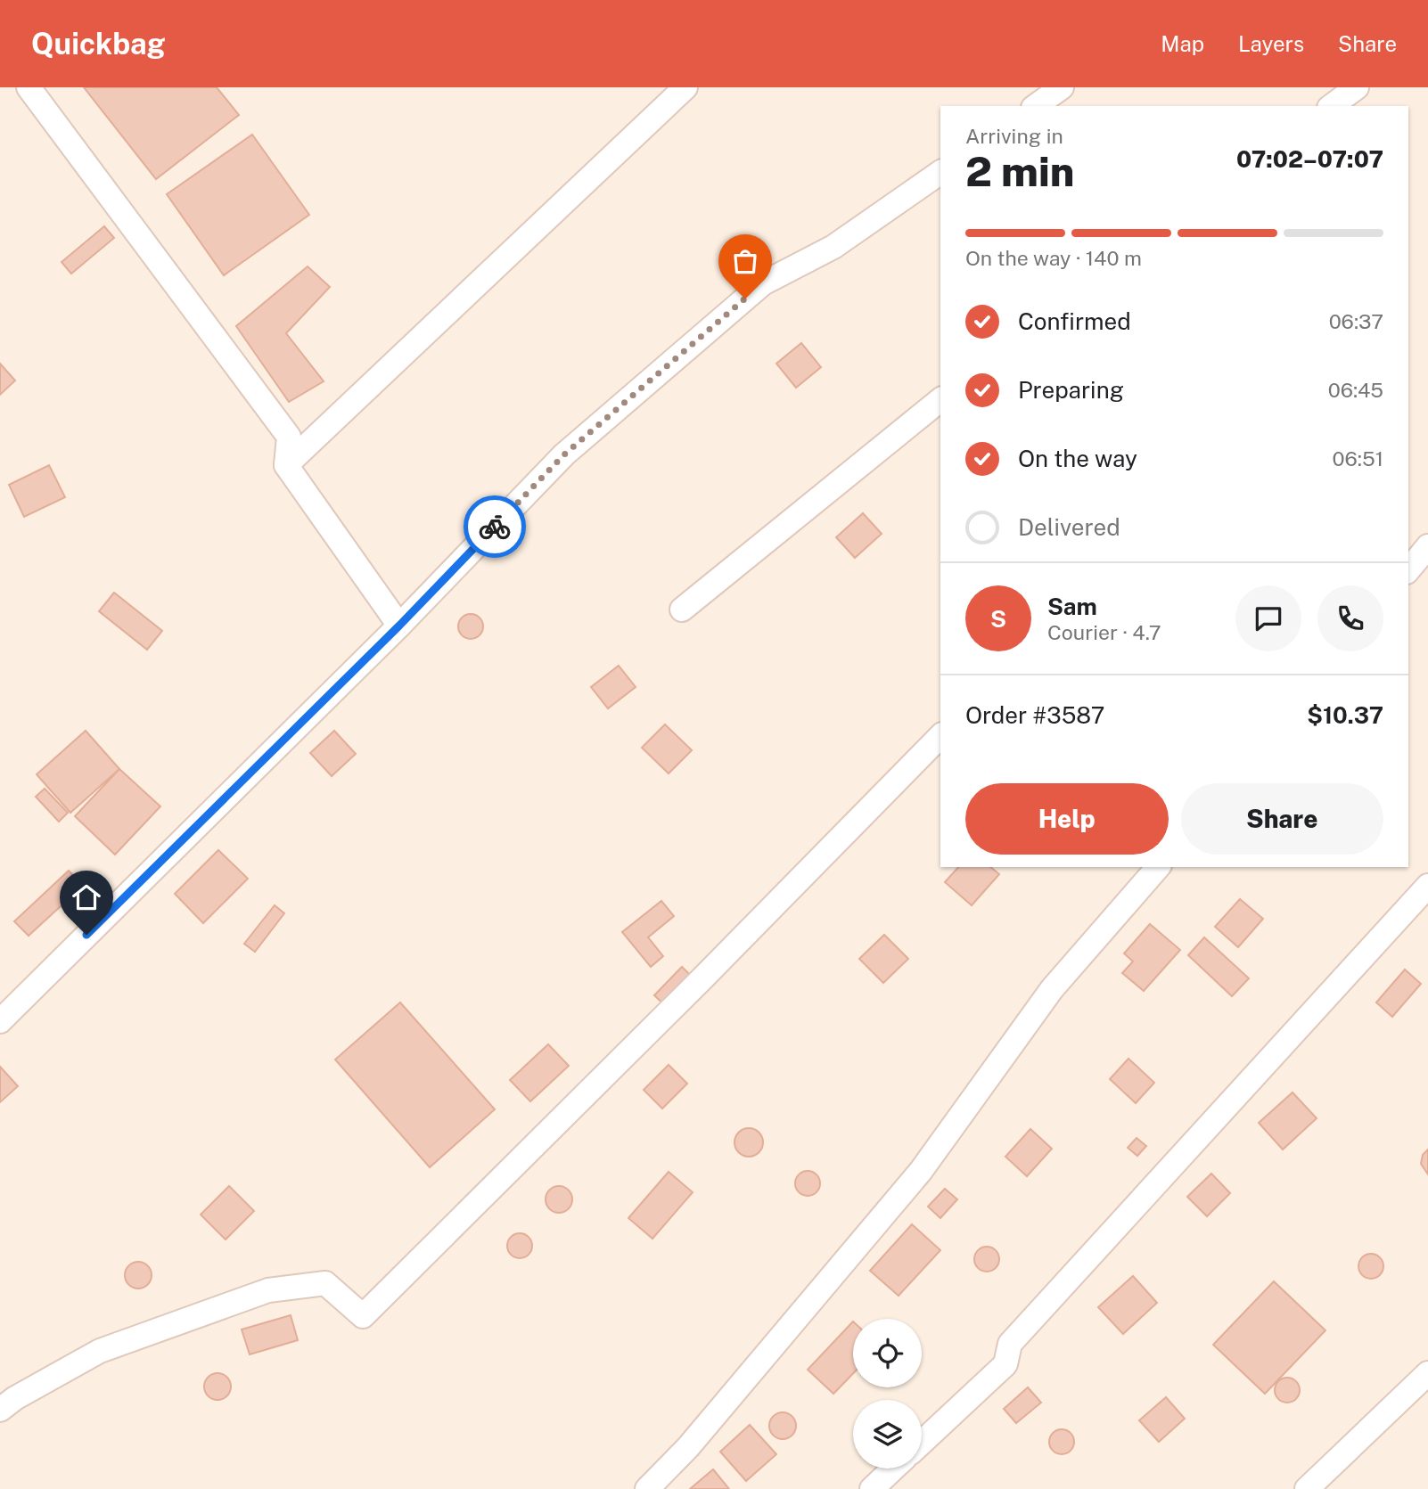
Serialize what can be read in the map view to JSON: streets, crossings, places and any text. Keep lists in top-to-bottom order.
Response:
{
  "page": {
    "header": "Quickbag",
    "nav": ["Map", "Layers", "Share"],
    "heading": ["2 min", "Arriving in", "07:02–07:07"],
    "panel": [
      "Sam",
      "Courier · 4.7",
      "Order #3587",
      "$10.37"
    ],
    "bar": "On the way · 140 m",
    "list": [
      ["Confirmed", "06:37"],
      ["Preparing", "06:45"],
      ["On the way", "06:51"],
      "Delivered"
    ],
    "round": "S",
    "buttons": ["Help", "Share"]
  }
}
